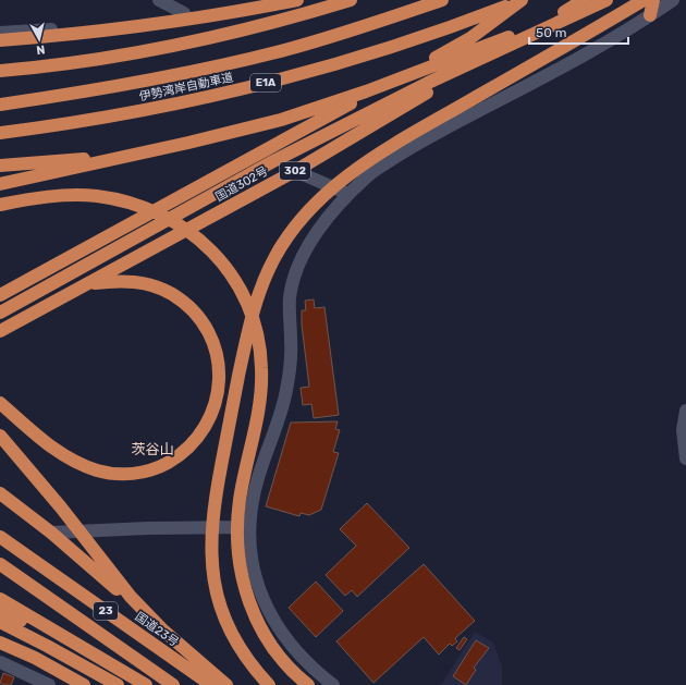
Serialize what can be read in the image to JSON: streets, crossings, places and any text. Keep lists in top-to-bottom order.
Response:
{
  "streets": {
    "highway": [
      "E1A",
      "伊勢湾岸自動車道",
      "302",
      "国道302号",
      "23",
      "国道23号"
    ]
  },
  "crossings": [
    ["伊勢湾岸自動車道", "国道302号"]
  ],
  "districts": ["茨谷山"],
  "scale_bar": "50 m",
  "north": "bottom"
}
